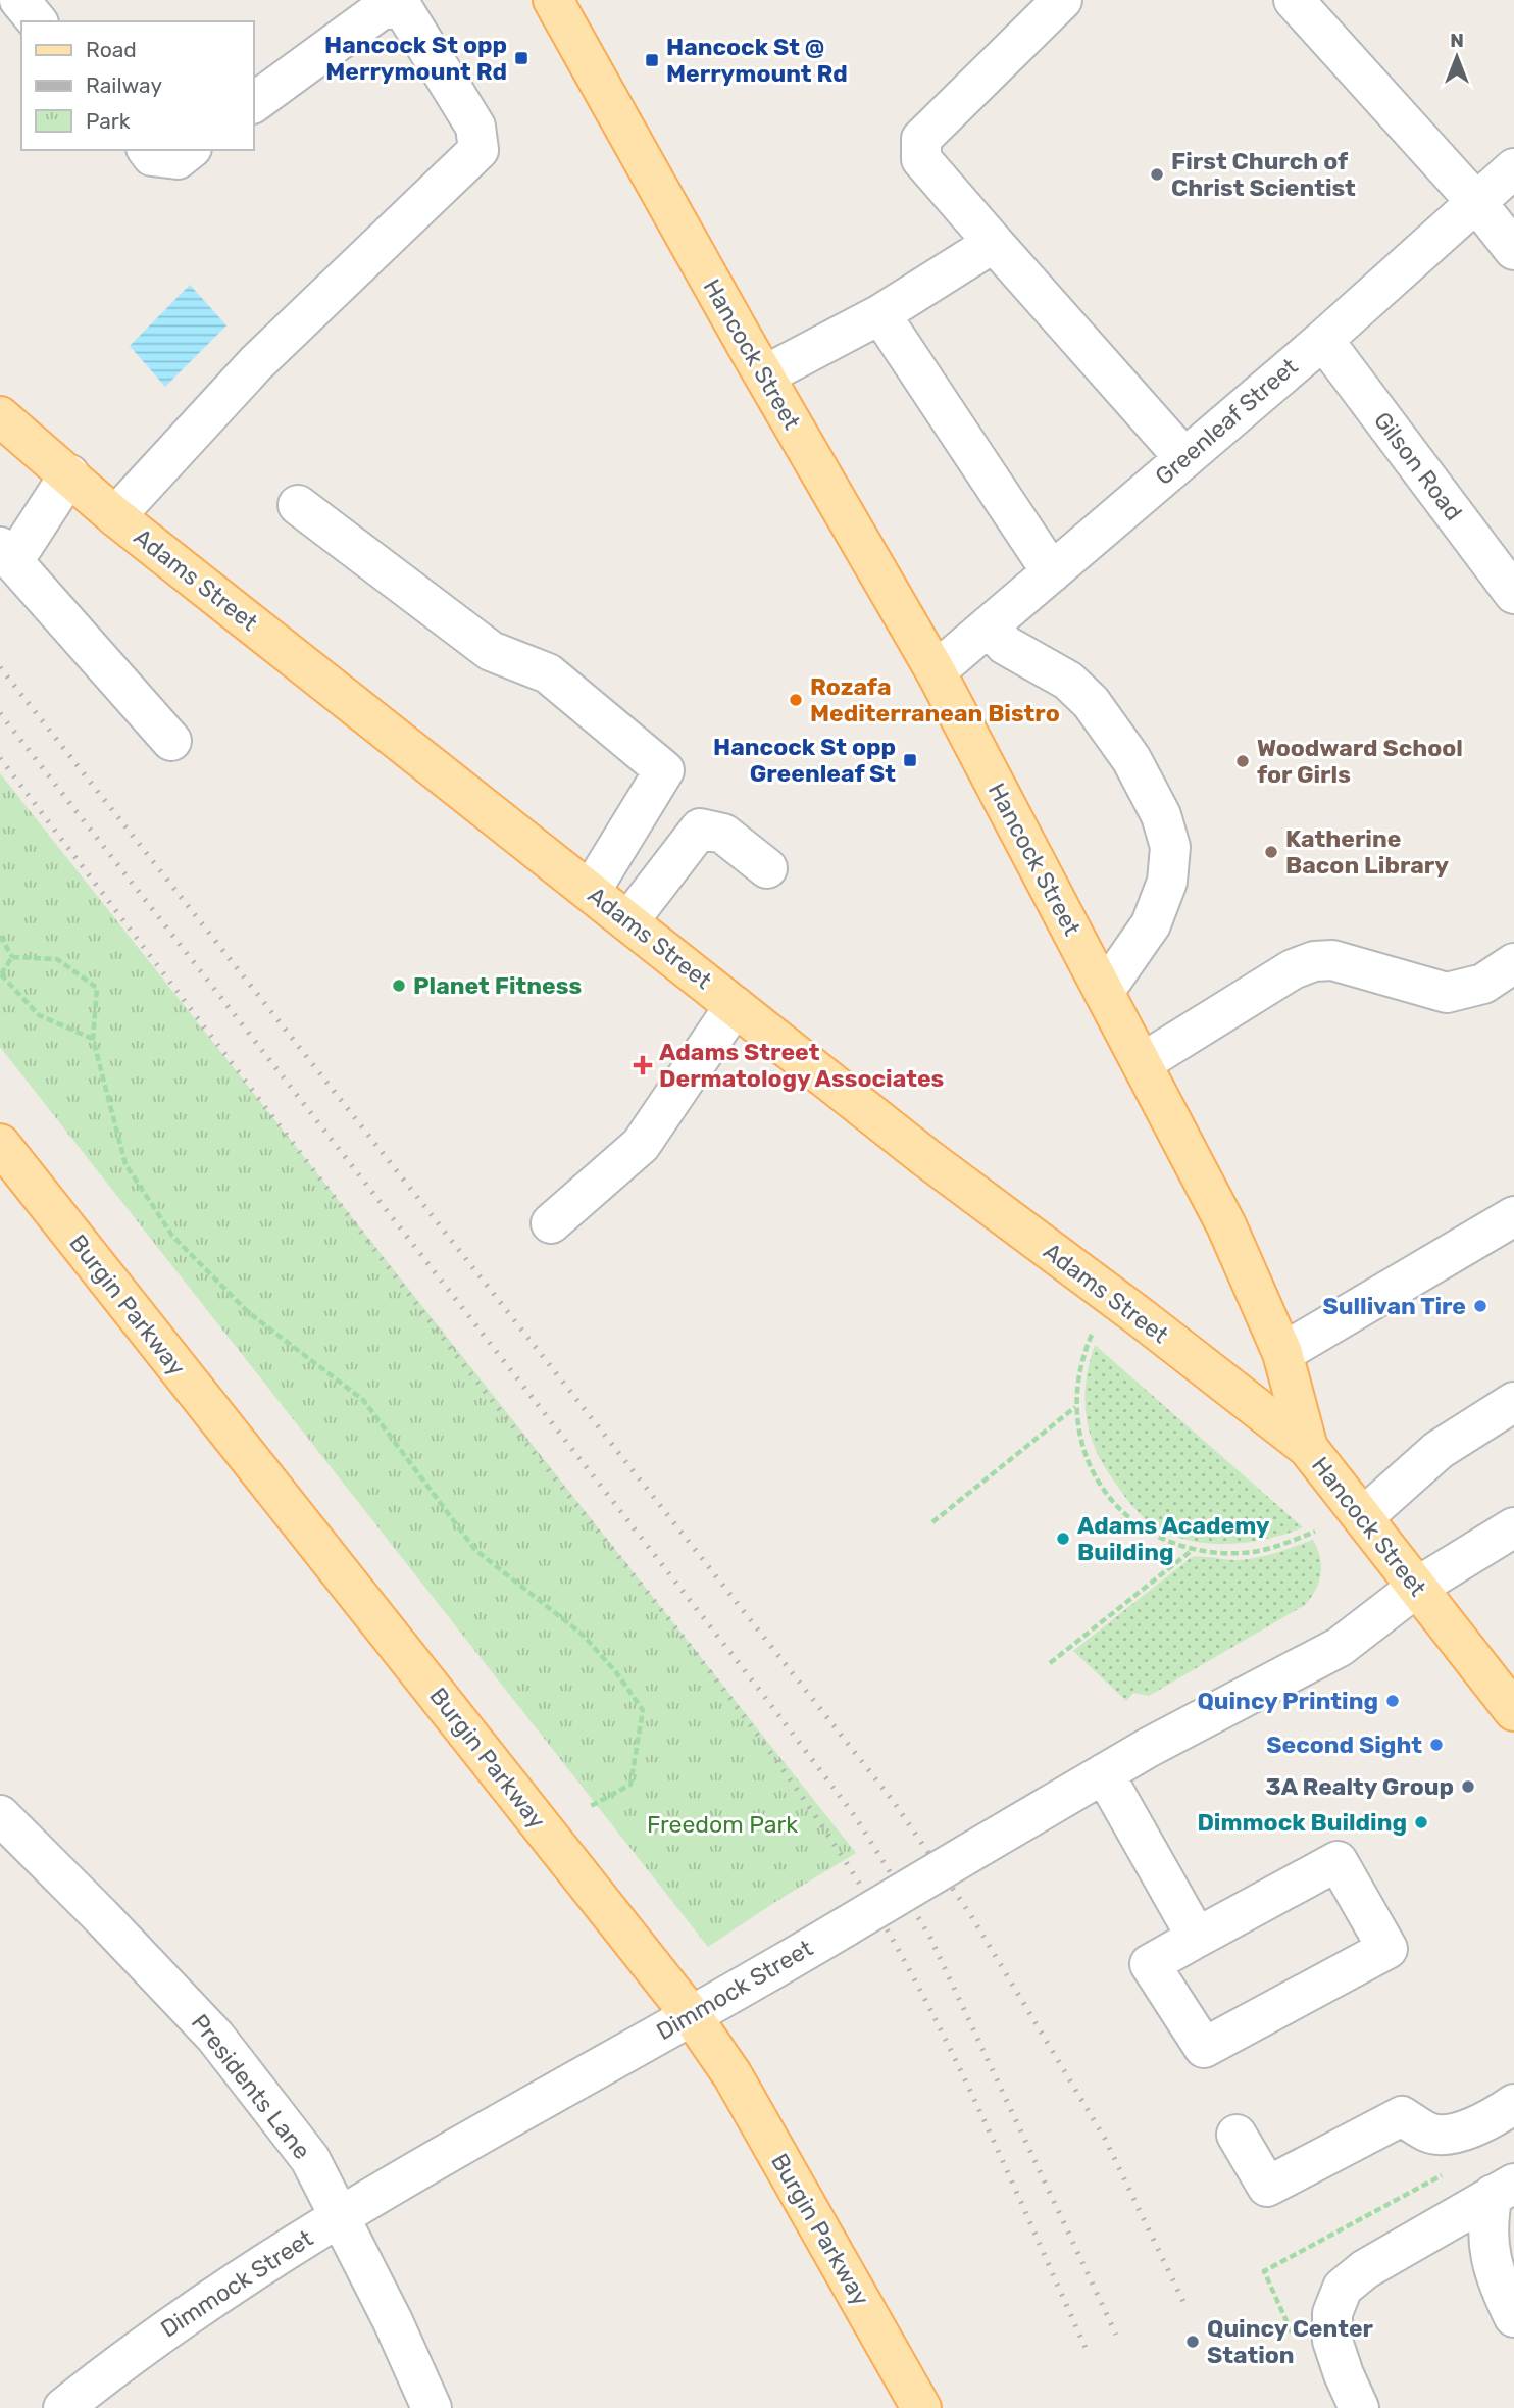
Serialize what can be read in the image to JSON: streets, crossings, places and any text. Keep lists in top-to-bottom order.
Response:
{
  "streets": {
    "main road": ["Hancock Street", "Adams Street", "Burgin Parkway"],
    "street": [
      "Greenleaf Street",
      "Gilson Road",
      "Dimmock Street",
      "Presidents Lane"
    ]
  },
  "crossings": [
    ["Hancock Street", "Greenleaf Street"],
    ["Hancock Street", "Adams Street"],
    ["Hancock Street", "Dimmock Street"],
    ["Greenleaf Street", "Gilson Road"],
    ["Burgin Parkway", "Dimmock Street"],
    ["Dimmock Street", "Presidents Lane"]
  ],
  "parks": ["Freedom Park"],
  "places": {
    "transit": ["Hancock St opp Merrymount Rd", "Hancock St @ Merrymount Rd", "Hancock St opp Greenleaf St"],
    "other": [
      "First Church of Christ Scientist",
      "Rozafa Mediterranean Bistro",
      "Woodward School for Girls",
      "Katherine Bacon Library",
      "Planet Fitness",
      "Sullivan Tire",
      "Adams Academy Building",
      "Quincy Printing",
      "Second Sight",
      "3A Realty Group",
      "Dimmock Building",
      "Quincy Center Station"
    ],
    "health": ["Adams Street Dermatology Associates"]
  },
  "legend": ["Road", "Railway", "Park"],
  "north": "top"
}
